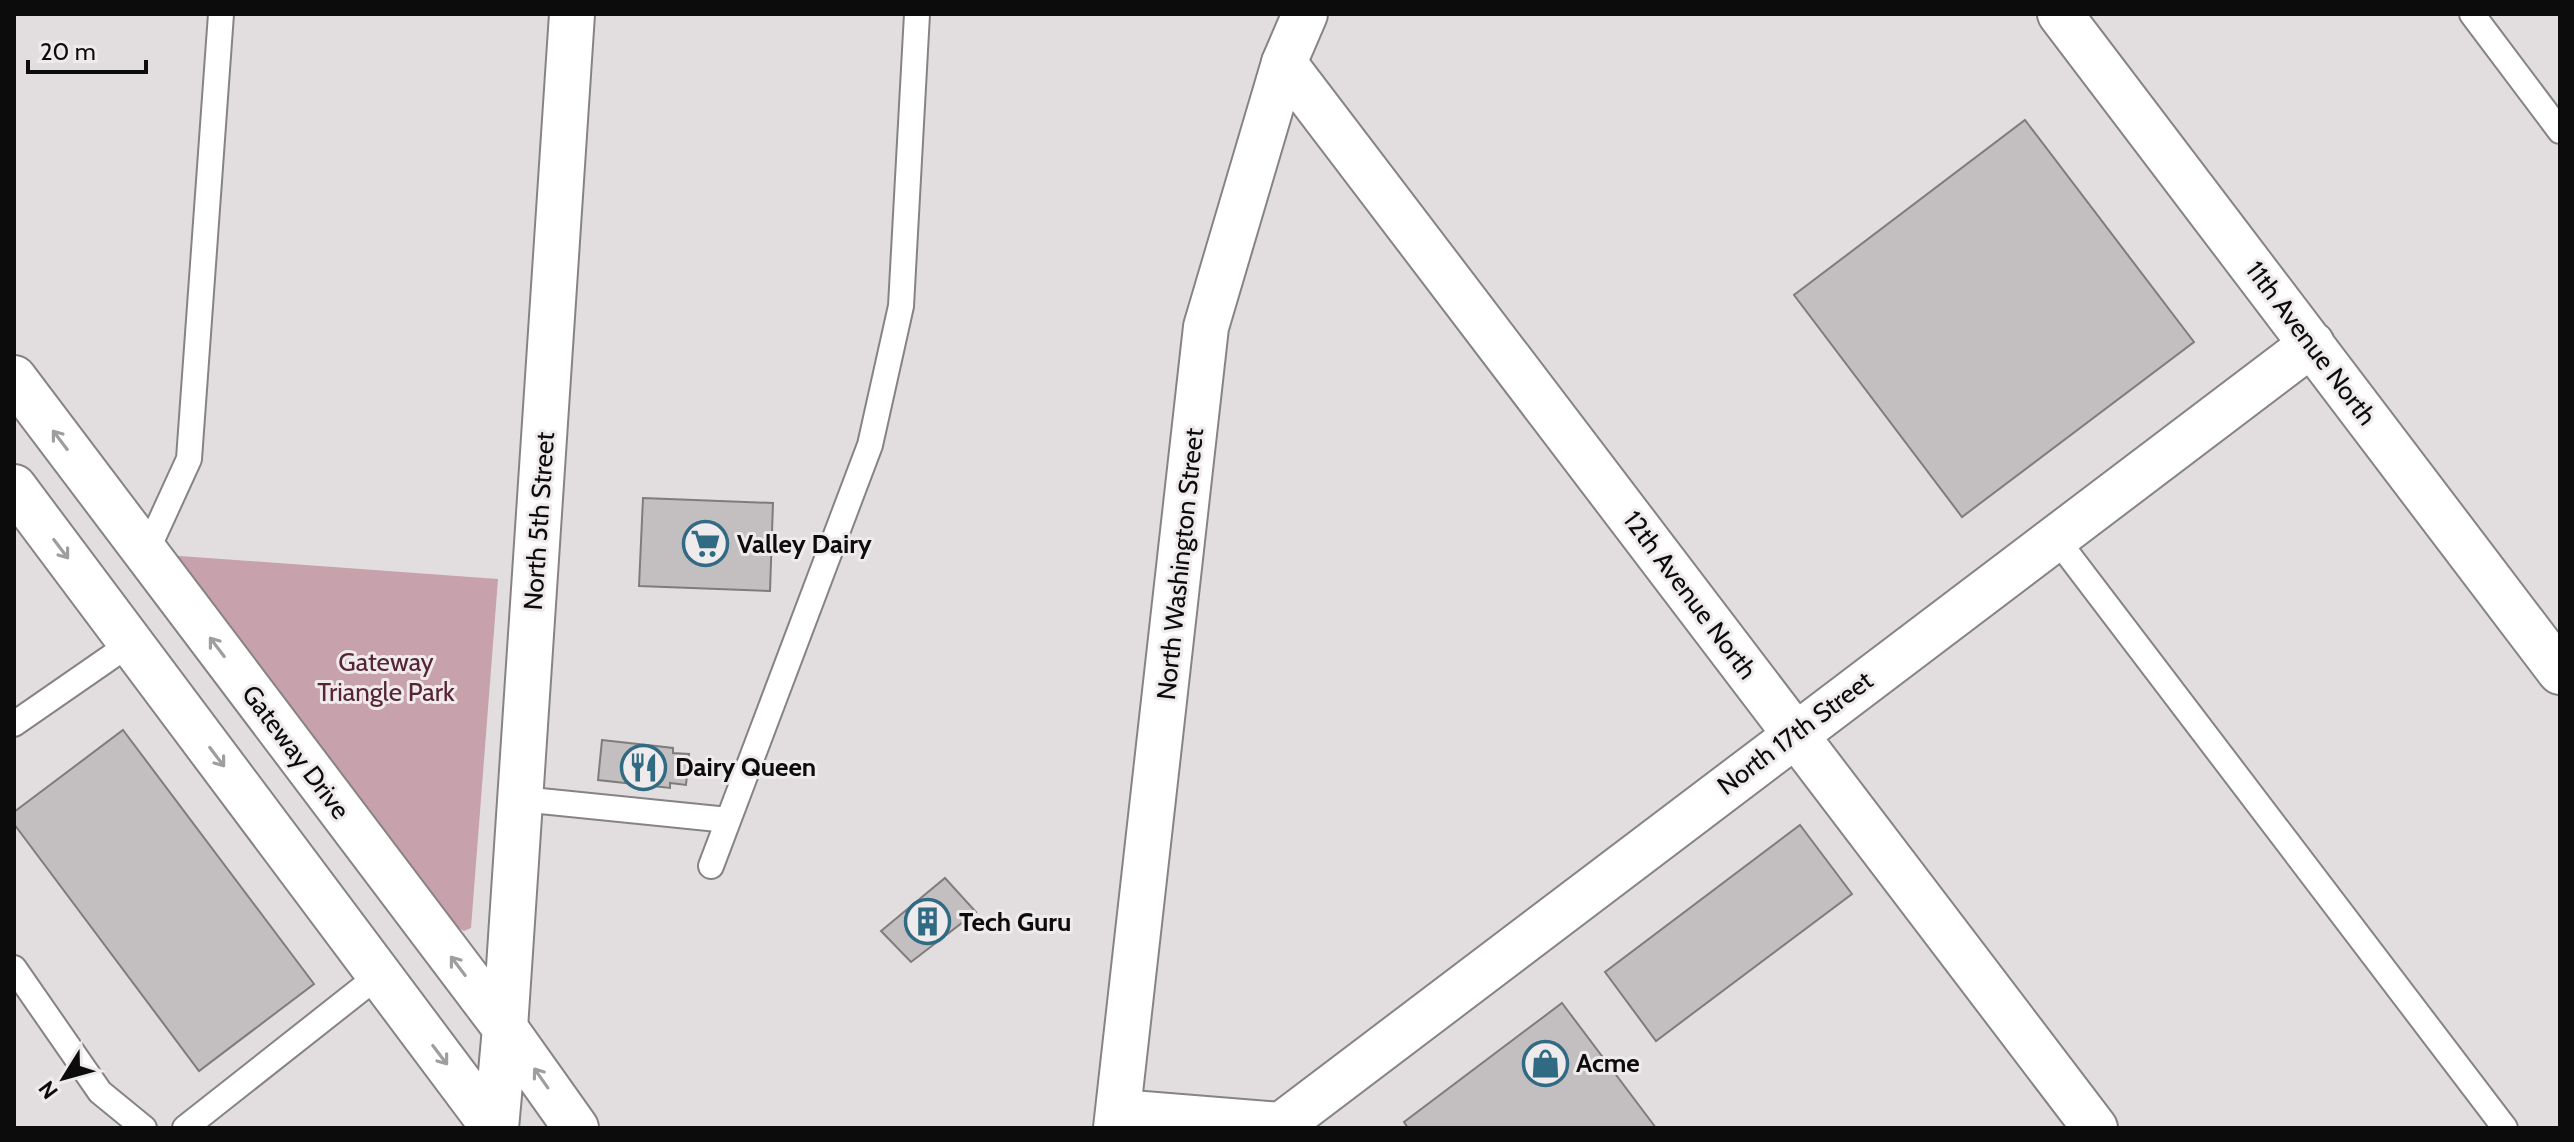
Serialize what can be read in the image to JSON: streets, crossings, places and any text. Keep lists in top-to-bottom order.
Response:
{
  "streets": {
    "main road": [
      "11th Avenue North",
      "North 5th Street",
      "North Washington Street",
      "12th Avenue North",
      "North 17th Street",
      "Gateway Drive"
    ]
  },
  "crossings": [
    ["11th Avenue North", "North 17th Street"],
    ["North 5th Street", "Gateway Drive"],
    ["North Washington Street", "12th Avenue North"],
    ["12th Avenue North", "North 17th Street"]
  ],
  "parks": ["Gateway Triangle Park"],
  "places": {
    "supermarket": ["Valley Dairy"],
    "restaurant": ["Dairy Queen"],
    "building": ["Tech Guru"],
    "shop": ["Acme"]
  },
  "scale_bar": "20 m",
  "north": "bottom left"
}
